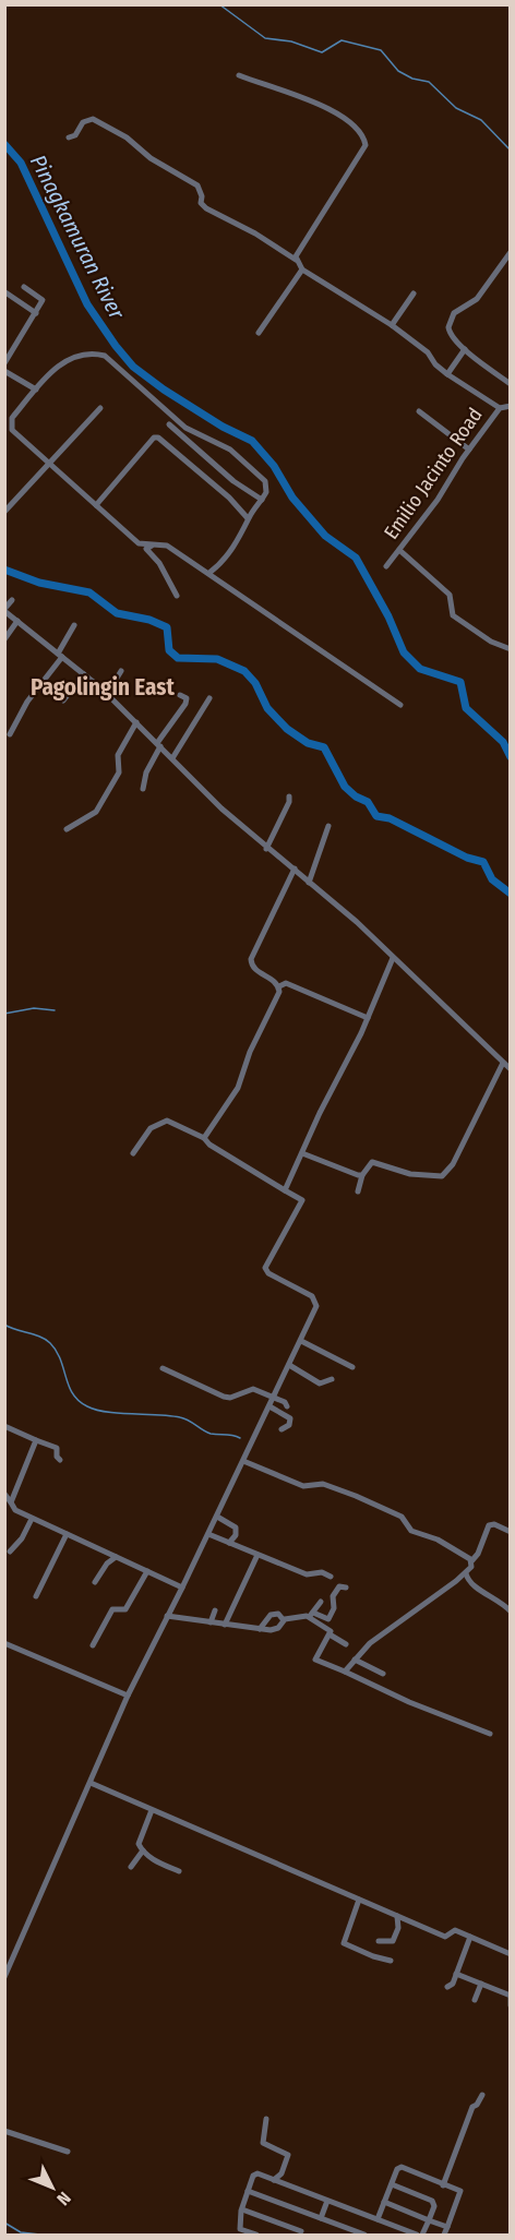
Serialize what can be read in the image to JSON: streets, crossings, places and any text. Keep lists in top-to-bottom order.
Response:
{
  "streets": {
    "street": ["Emilio Jacinto Road"]
  },
  "districts": ["Pagolingin East"],
  "water": ["Pinagkamuran River"],
  "north": "bottom right"
}
